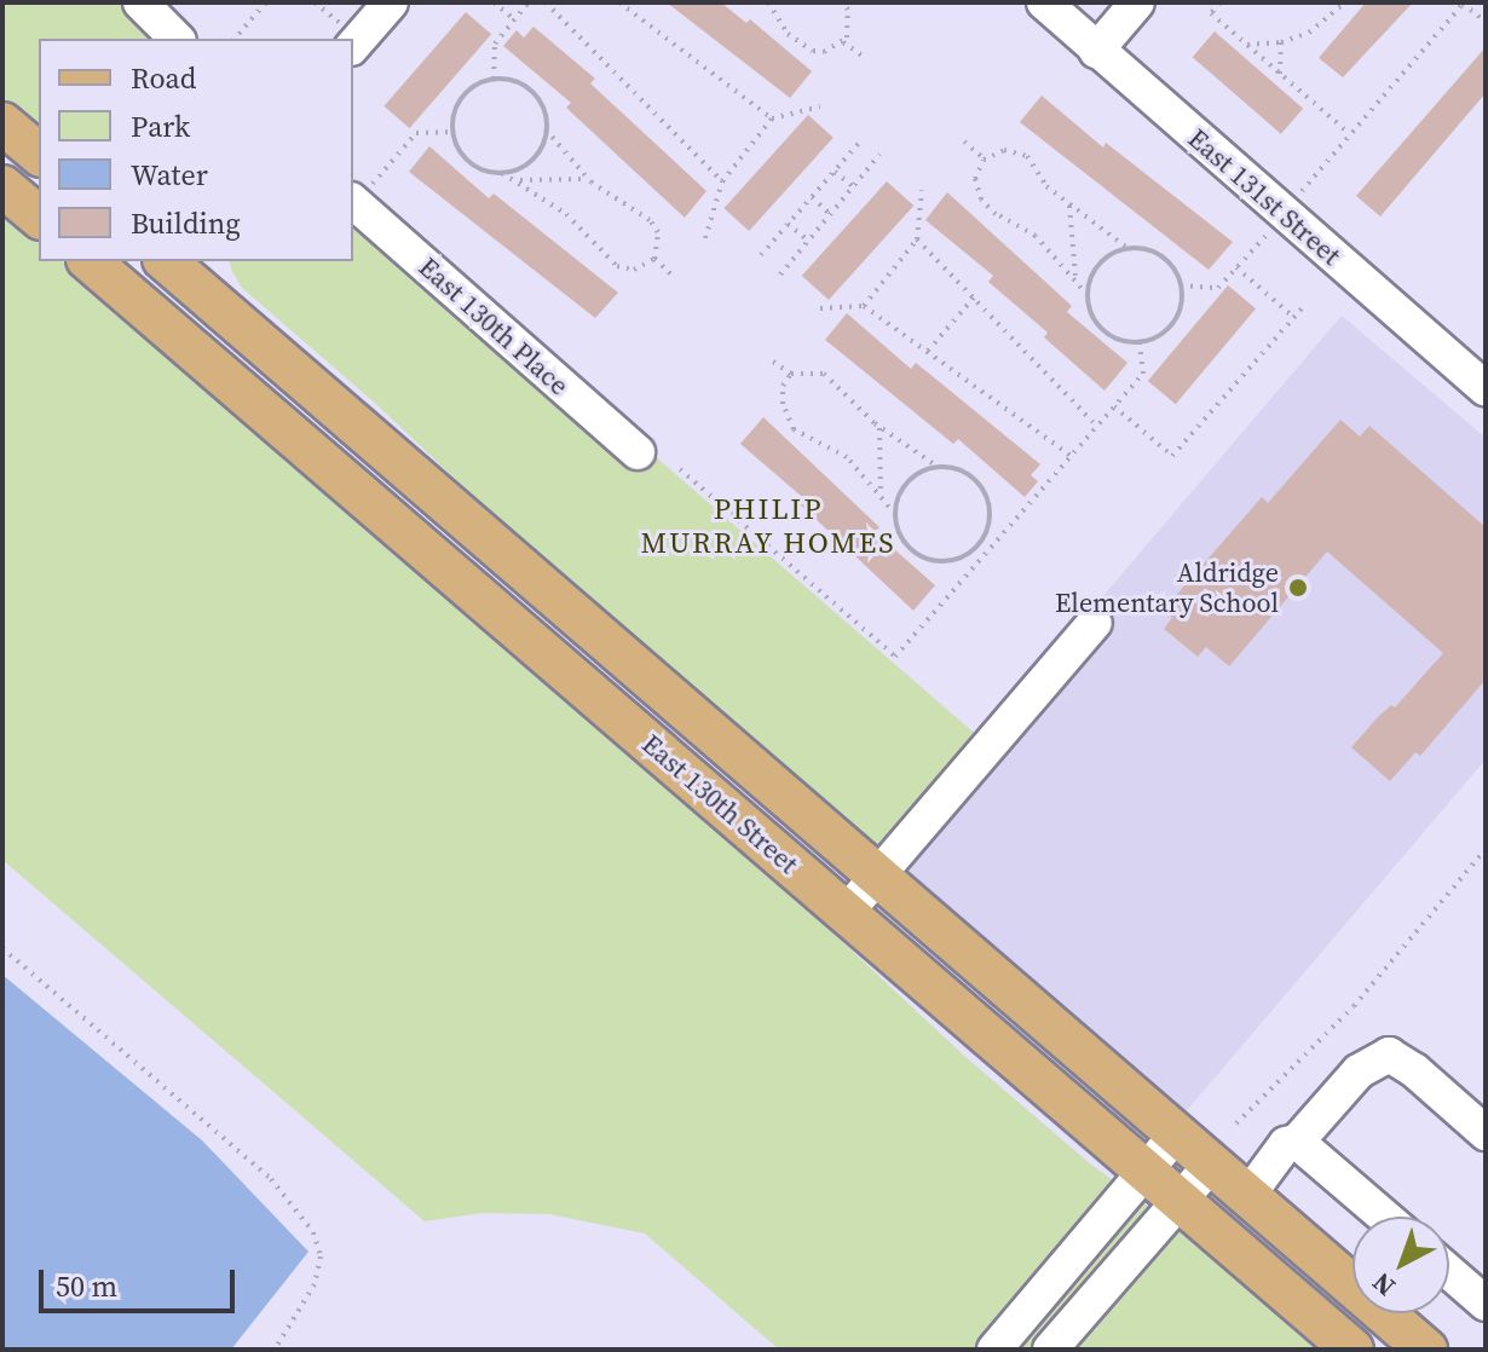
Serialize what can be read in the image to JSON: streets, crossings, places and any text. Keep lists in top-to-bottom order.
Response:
{
  "streets": {
    "main road": ["East 130th Street"],
    "street": ["East 131st Street", "East 130th Place"]
  },
  "districts": ["PHILIP MURRAY HOMES"],
  "places": ["Aldridge Elementary School"],
  "legend": [
    "Road",
    "Park",
    "Water",
    "Building"
  ],
  "scale_bar": "50 m",
  "north": "bottom left"
}
